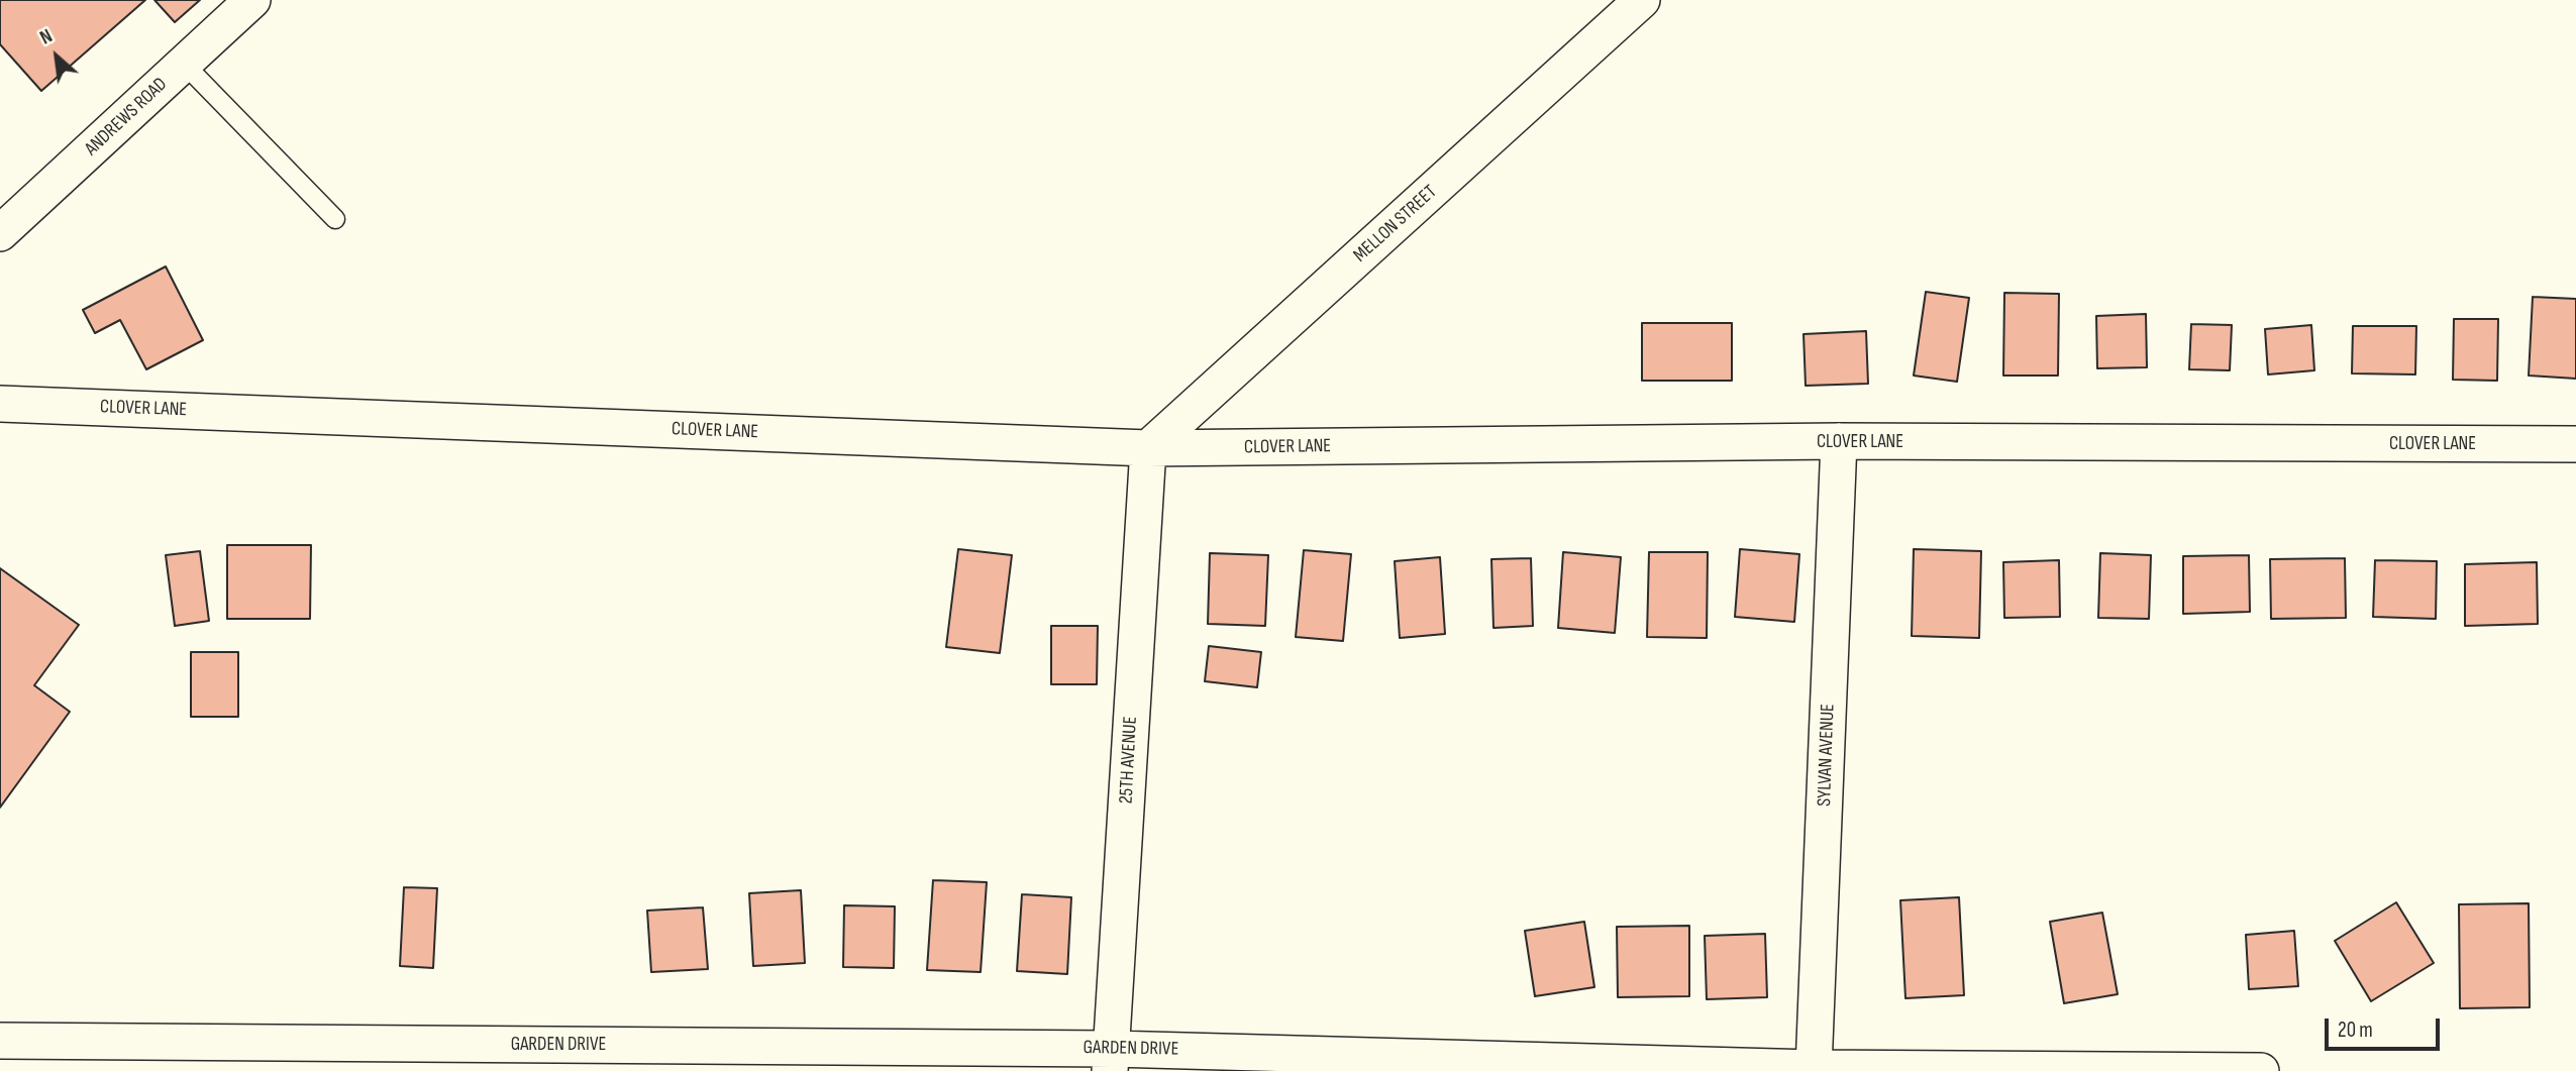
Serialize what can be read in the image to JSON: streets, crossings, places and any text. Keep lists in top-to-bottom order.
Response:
{
  "streets": {
    "street": [
      "ANDREWS ROAD",
      "MELLON STREET",
      "CLOVER LANE",
      "SYLVAN AVENUE",
      "25TH AVENUE",
      "GARDEN DRIVE"
    ]
  },
  "crossings": [
    ["MELLON STREET", "CLOVER LANE"],
    ["MELLON STREET", "25TH AVENUE"],
    ["CLOVER LANE", "SYLVAN AVENUE"],
    ["CLOVER LANE", "25TH AVENUE"],
    ["SYLVAN AVENUE", "GARDEN DRIVE"],
    ["25TH AVENUE", "GARDEN DRIVE"]
  ],
  "scale_bar": "20 m",
  "north": "top left"
}
